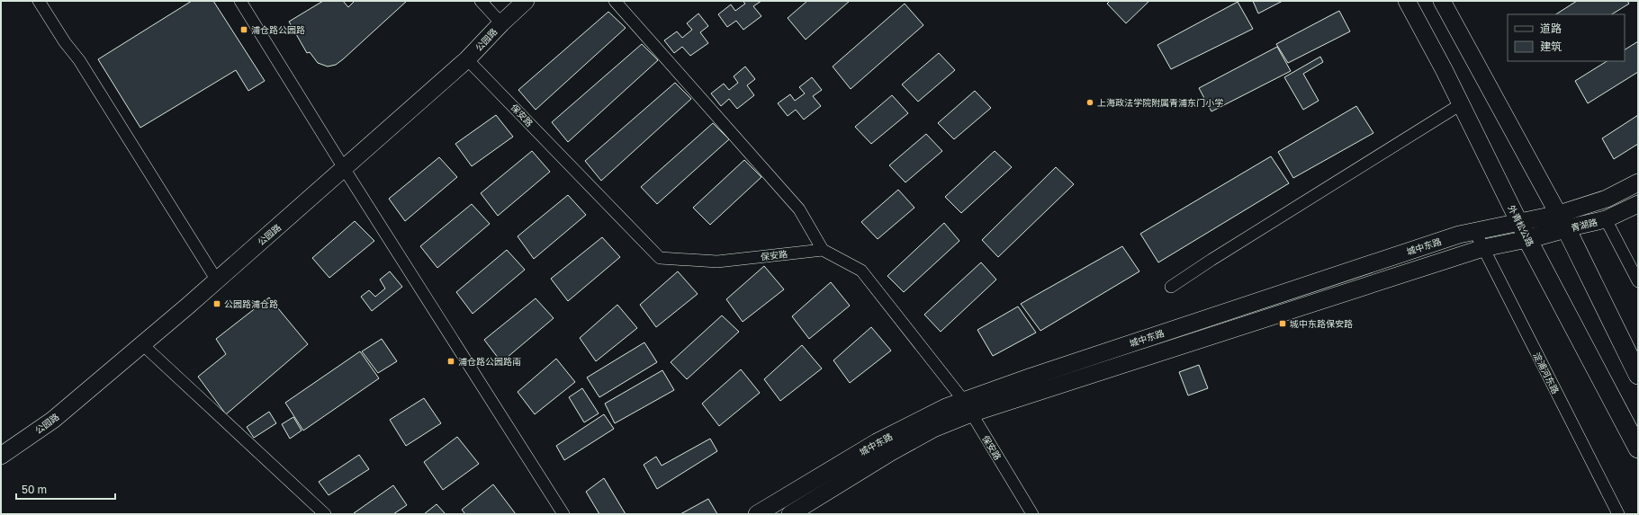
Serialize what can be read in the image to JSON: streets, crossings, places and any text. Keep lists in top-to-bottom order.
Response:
{
  "streets": {
    "main road": [
      "公园路",
      "青湖路",
      "外青松公路",
      "城中东路"
    ],
    "street": ["保安路", "淀浦河东路"]
  },
  "crossings": [
    ["公园路", "保安路"],
    ["保安路", "城中东路"],
    ["青湖路", "外青松公路"],
    ["青湖路", "城中东路"],
    ["外青松公路", "城中东路"],
    ["城中东路", "淀浦河东路"]
  ],
  "places": {
    "transit": [
      "浦仓路公园路",
      "公园路浦仓路",
      "城中东路保安路",
      "浦仓路公园路南"
    ],
    "other": ["上海政法学院附属青浦东门小学"]
  },
  "legend": ["道路", "建筑"],
  "scale_bar": "50 m"
}
